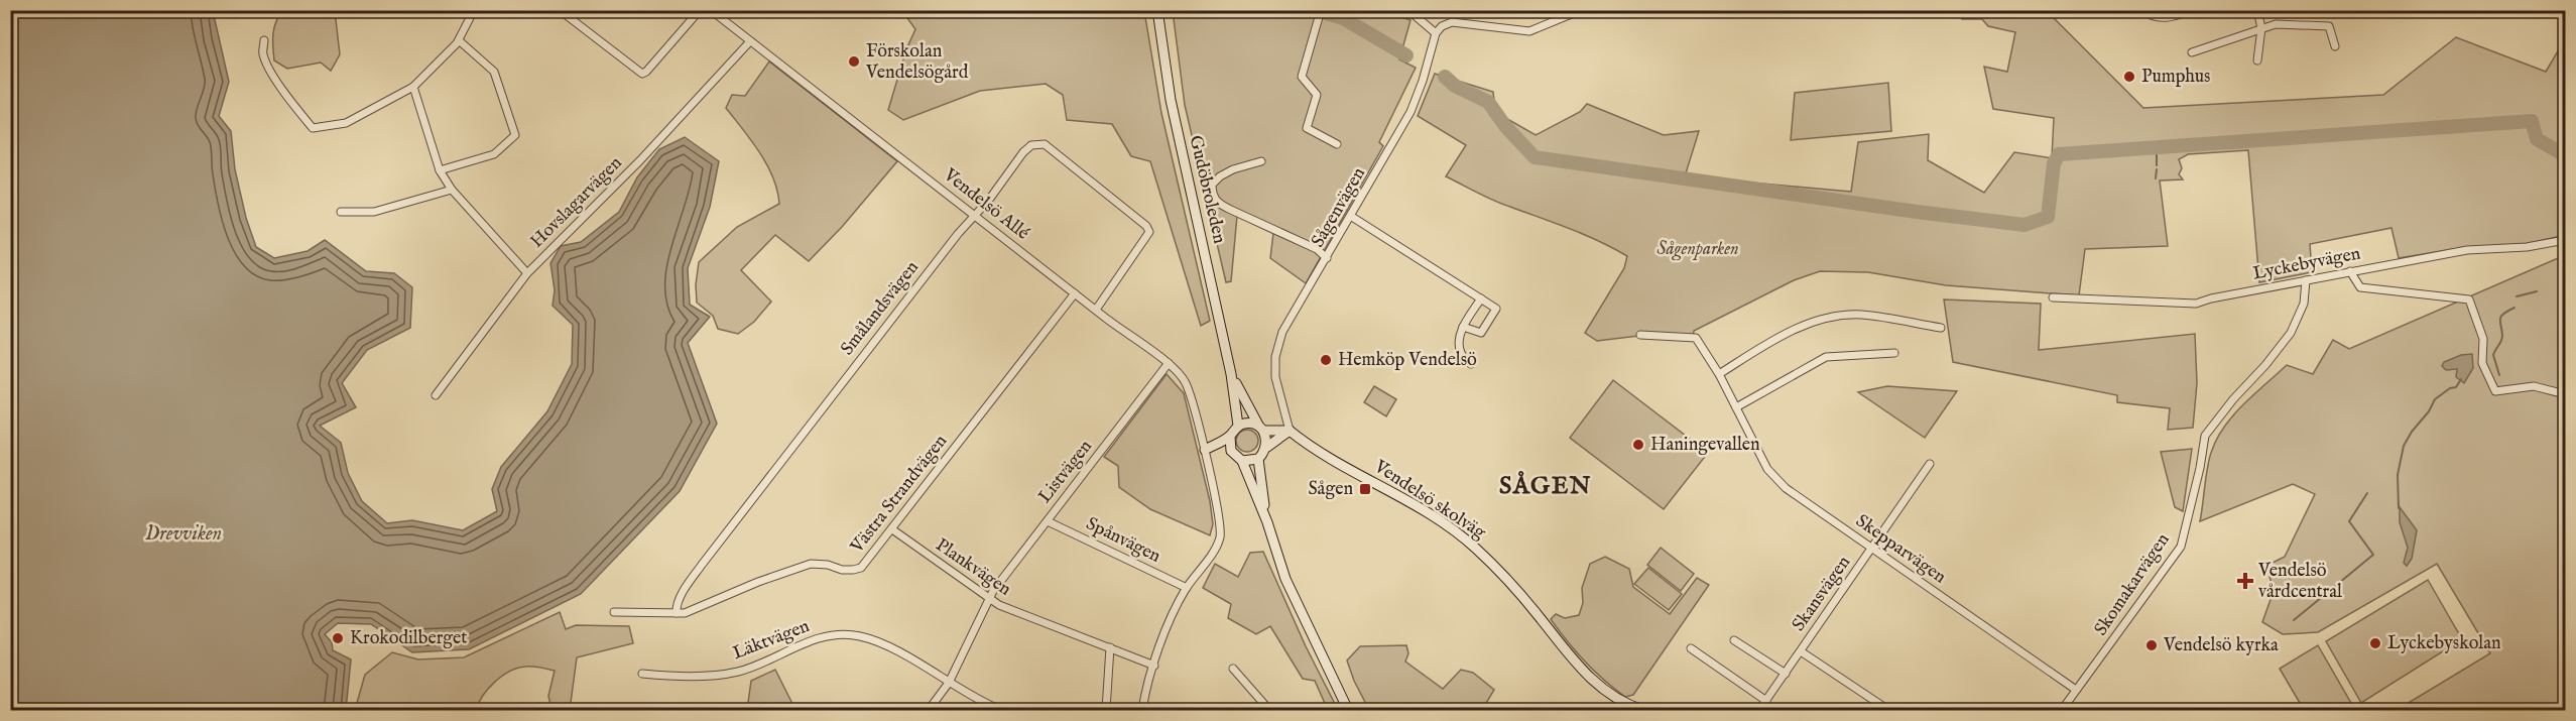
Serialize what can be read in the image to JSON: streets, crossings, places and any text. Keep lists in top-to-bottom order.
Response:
{
  "streets": {
    "main road": ["Gudöbroleden", "Vendelsö skolväg"],
    "street": [
      "Hovslagarvägen",
      "Vendelsö Allé",
      "Sågenvägen",
      "Lyckebyvägen",
      "Smålandsvägen",
      "Listvägen",
      "Västra Strandvägen",
      "Spånvägen",
      "Skepparvägen",
      "Plankvägen",
      "Skomakarvägen",
      "Skansvägen",
      "Läktvägen"
    ]
  },
  "crossings": [
    ["Hovslagarvägen", "Vendelsö Allé"],
    ["Vendelsö Allé", "Smålandsvägen"],
    ["Vendelsö Allé", "Listvägen"],
    ["Vendelsö Allé", "Västra Strandvägen"],
    ["Vendelsö Allé", "Spånvägen"],
    ["Vendelsö Allé", "Plankvägen"],
    ["Sågenvägen", "Vendelsö skolväg"],
    ["Lyckebyvägen", "Skomakarvägen"],
    ["Smålandsvägen", "Västra Strandvägen"],
    ["Listvägen", "Spånvägen"],
    ["Listvägen", "Plankvägen"],
    ["Listvägen", "Läktvägen"],
    ["Västra Strandvägen", "Plankvägen"],
    ["Skepparvägen", "Skomakarvägen"],
    ["Skepparvägen", "Skansvägen"]
  ],
  "districts": ["SÅGEN"],
  "water": ["Drevviken"],
  "parks": ["Sågenparken"],
  "places": {
    "other": [
      "Förskolan Vendelsögård",
      "Pumphus",
      "Hemköp Vendelsö",
      "Haningevallen",
      "Krokodilberget",
      "Lyckebyskolan",
      "Vendelsö kyrka"
    ],
    "transit": ["Sågen"],
    "health": ["Vendelsö vårdcentral"]
  }
}
